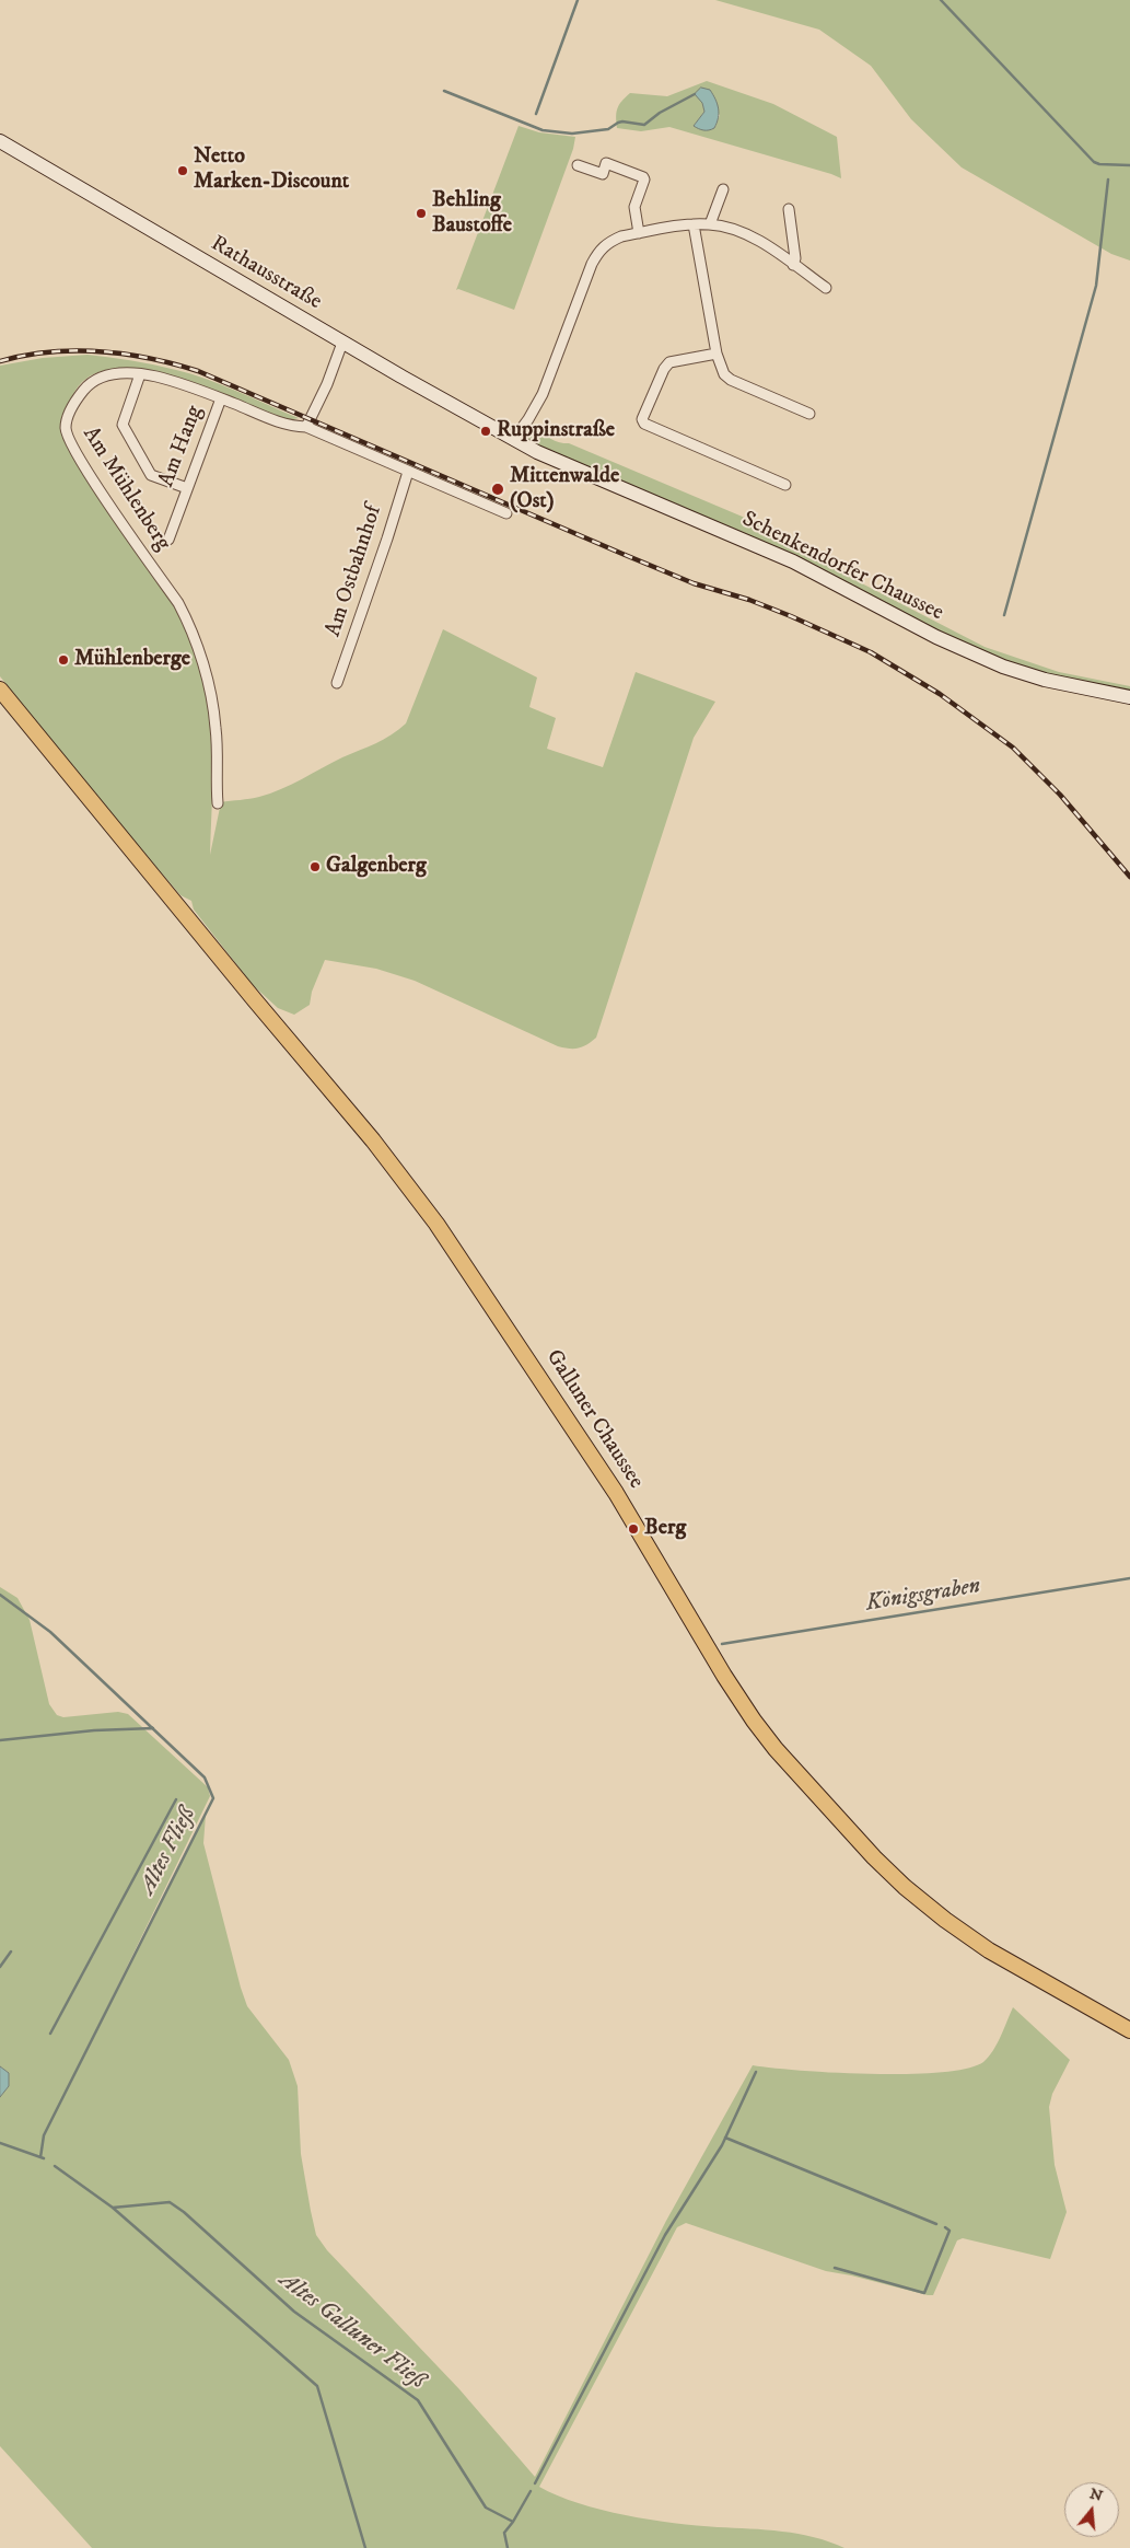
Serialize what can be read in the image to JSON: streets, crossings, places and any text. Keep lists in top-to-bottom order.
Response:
{
  "streets": {
    "main road": ["Rathausstraße", "Schenkendorfer Chaussee", "Galluner Chaussee"],
    "street": ["Am Hang", "Am Mühlenberg", "Am Ostbahnhof"]
  },
  "crossings": [
    ["Rathausstraße", "Schenkendorfer Chaussee"],
    ["Am Hang", "Am Mühlenberg"]
  ],
  "water": ["Königsgraben", "Altes Fließ", "Altes Galluner Fließ"],
  "places": [
    "Netto Marken-Discount",
    "Behling Baustoffe",
    "Ruppinstraße",
    "Mittenwalde (Ost)",
    "Mühlenberge",
    "Galgenberg",
    "Berg"
  ],
  "north": "top"
}
